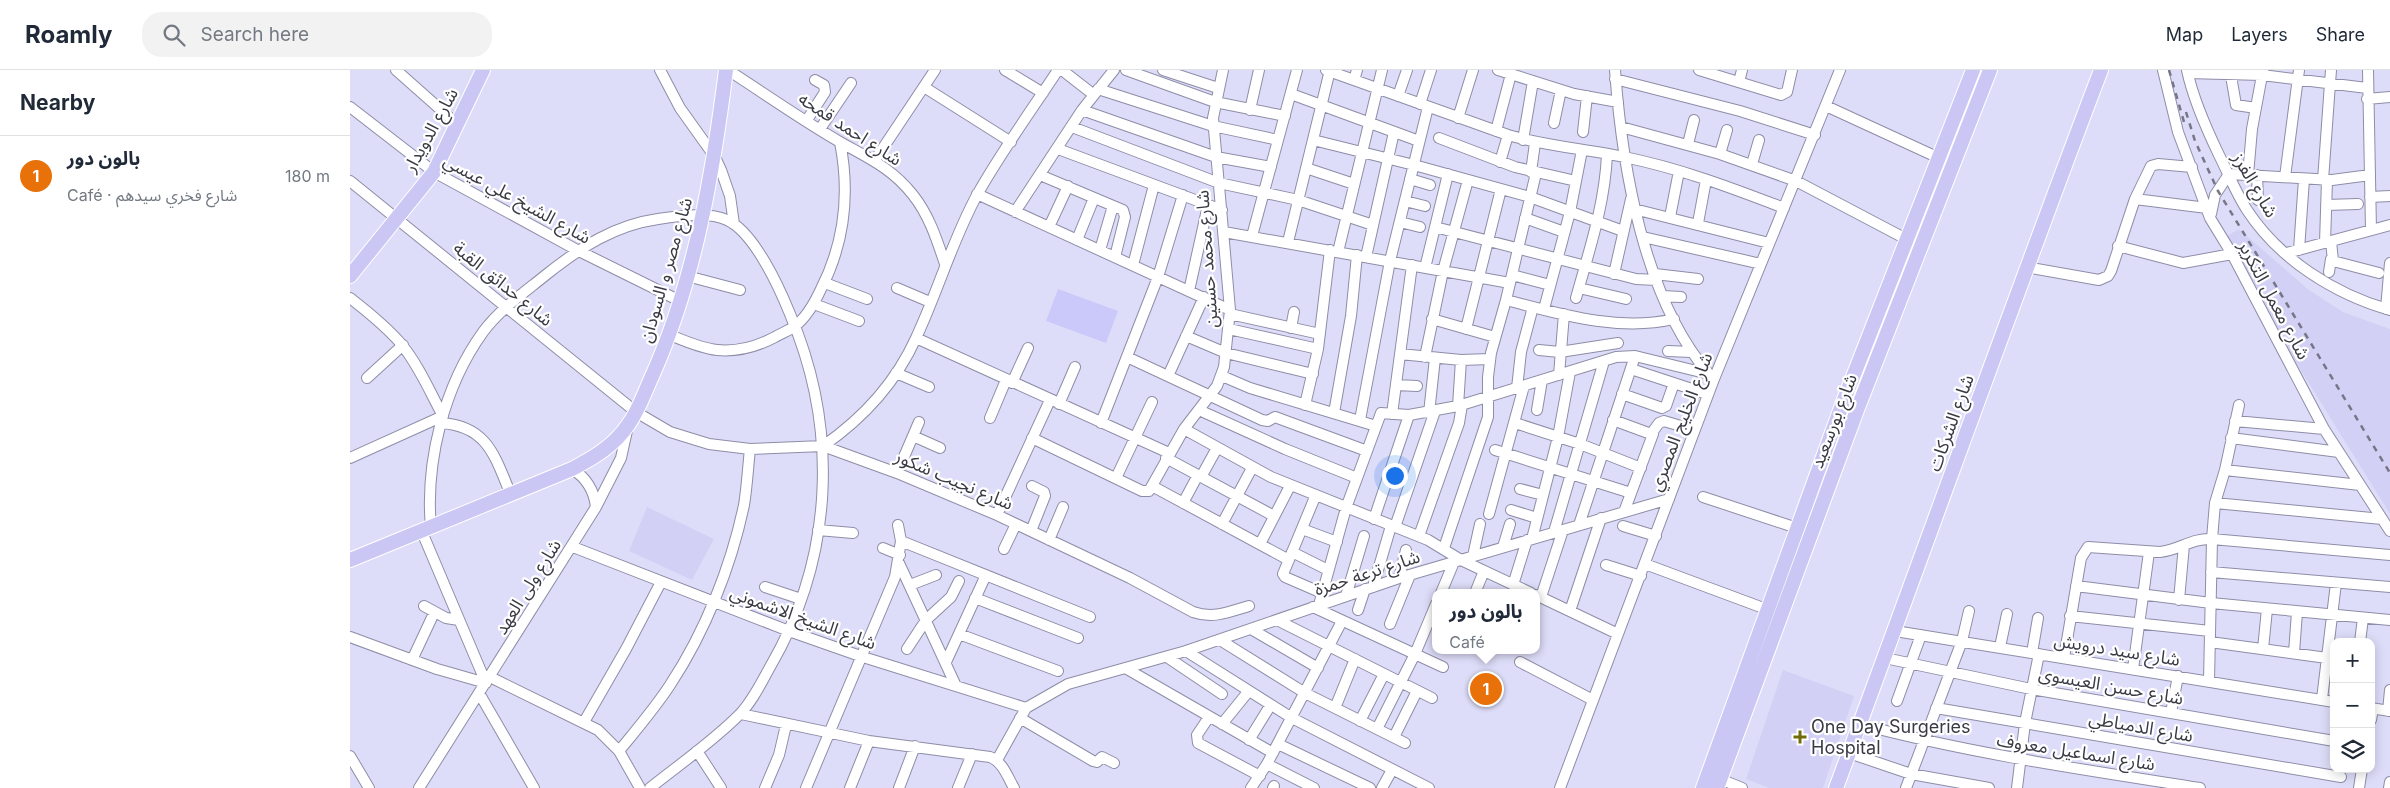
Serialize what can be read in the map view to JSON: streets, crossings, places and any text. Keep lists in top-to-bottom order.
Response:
{
  "streets": {
    "main road": [
      "شارع الدويدار",
      "شارع مصر و السودان",
      "شارع بورسعيد",
      "شارع الشركات"
    ],
    "street": [
      "شارع احمد قمحه",
      "شارع الفرز",
      "شارع الشيخ علي عيسي",
      "شارع محمد حسنين",
      "شارع حدائق القبة",
      "شارع معمل التكرير",
      "شارع الخليج المصري",
      "شارع نجيب شكور",
      "شارع ترعة حمزة",
      "شارع ولى العهد",
      "شارع الشيخ الاشموني",
      "شارع سيد درويش",
      "شارع حسن العيسوى",
      "شارع الدمياطي",
      "شارع اسماعيل معروف"
    ]
  },
  "crossings": [
    ["شارع احمد قمحه", "شارع مصر و السودان"],
    ["شارع الدويدار", "شارع الشيخ علي عيسي"],
    ["شارع الدويدار", "شارع حدائق القبة"],
    ["شارع الشيخ علي عيسي", "شارع مصر و السودان"],
    ["شارع مصر و السودان", "شارع حدائق القبة"],
    ["شارع مصر و السودان", "شارع نجيب شكور"],
    ["شارع مصر و السودان", "شارع ولى العهد"],
    ["شارع حدائق القبة", "شارع نجيب شكور"],
    ["شارع الخليج المصري", "شارع ترعة حمزة"],
    ["شارع الشركات", "شارع سيد درويش"],
    ["شارع الشركات", "شارع حسن العيسوى"],
    ["شارع الشركات", "شارع اسماعيل معروف"],
    ["شارع ترعة حمزة", "شارع الشيخ الاشموني"],
    ["شارع ولى العهد", "شارع الشيخ الاشموني"]
  ],
  "places": {
    "health": ["One Day Surgeries Hospital"]
  },
  "page": {
    "header": "Roamly",
    "search": "Search here",
    "nav": ["Map", "Layers", "Share"],
    "heading": "Nearby",
    "list": [
      {
        "mark": "1",
        "name": "بالون دور",
        "note": "Café · شارع فخري سيدهم",
        "value": "180 m"
      }
    ],
    "popup": ["بالون دور", "Café"],
    "map_buttons": ["+", "−"],
    "pins": "1"
  }
}
